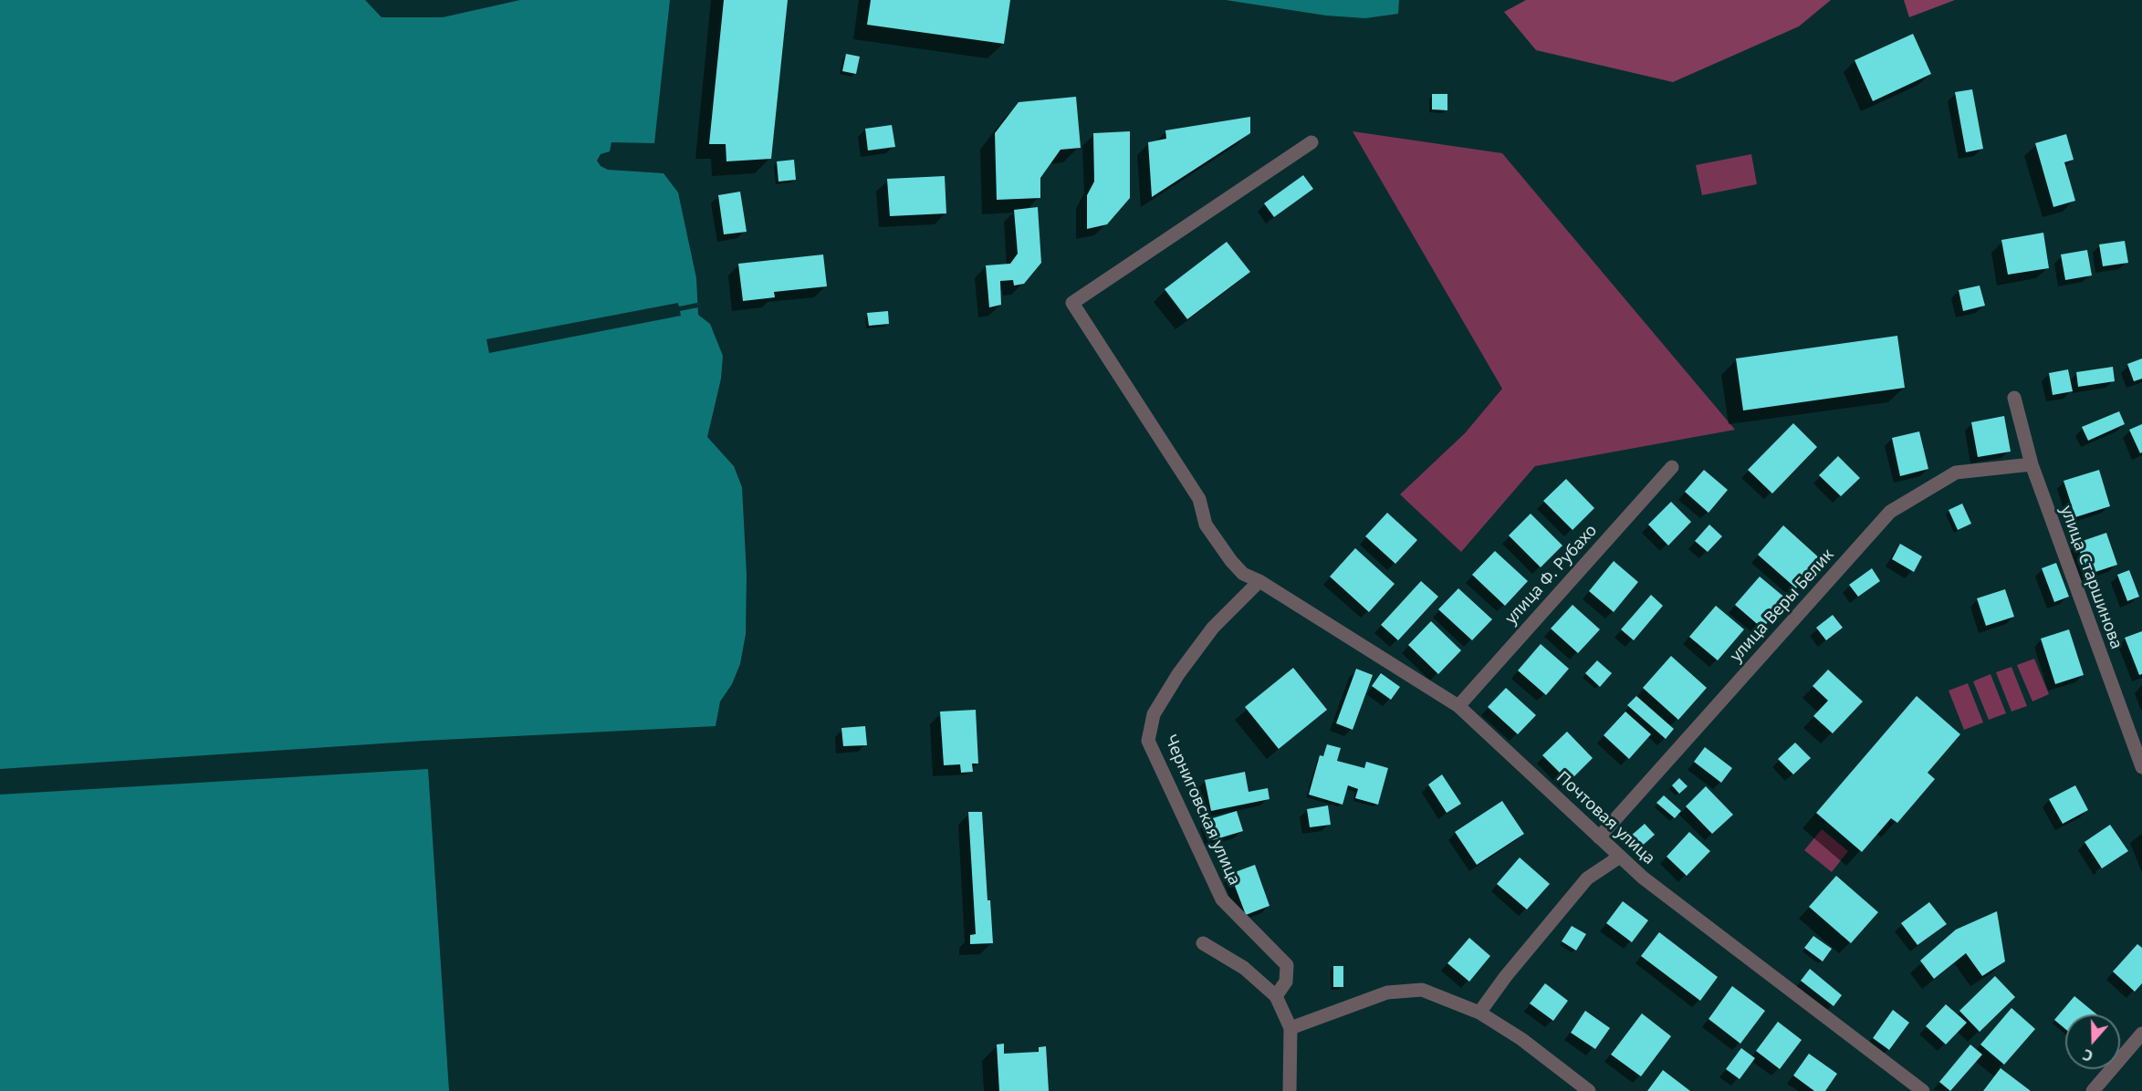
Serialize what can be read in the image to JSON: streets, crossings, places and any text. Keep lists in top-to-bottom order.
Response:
{
  "streets": {
    "street": [
      "улица Ф. Рубахо",
      "улица Старшинова",
      "улица Веры Белик",
      "Черниговская улица",
      "Почтовая улица"
    ]
  },
  "crossings": [
    ["улица Ф. Рубахо", "Почтовая улица"],
    ["улица Старшинова", "улица Веры Белик"],
    ["улица Веры Белик", "Почтовая улица"],
    ["Черниговская улица", "Почтовая улица"]
  ],
  "north": "bottom"
}
